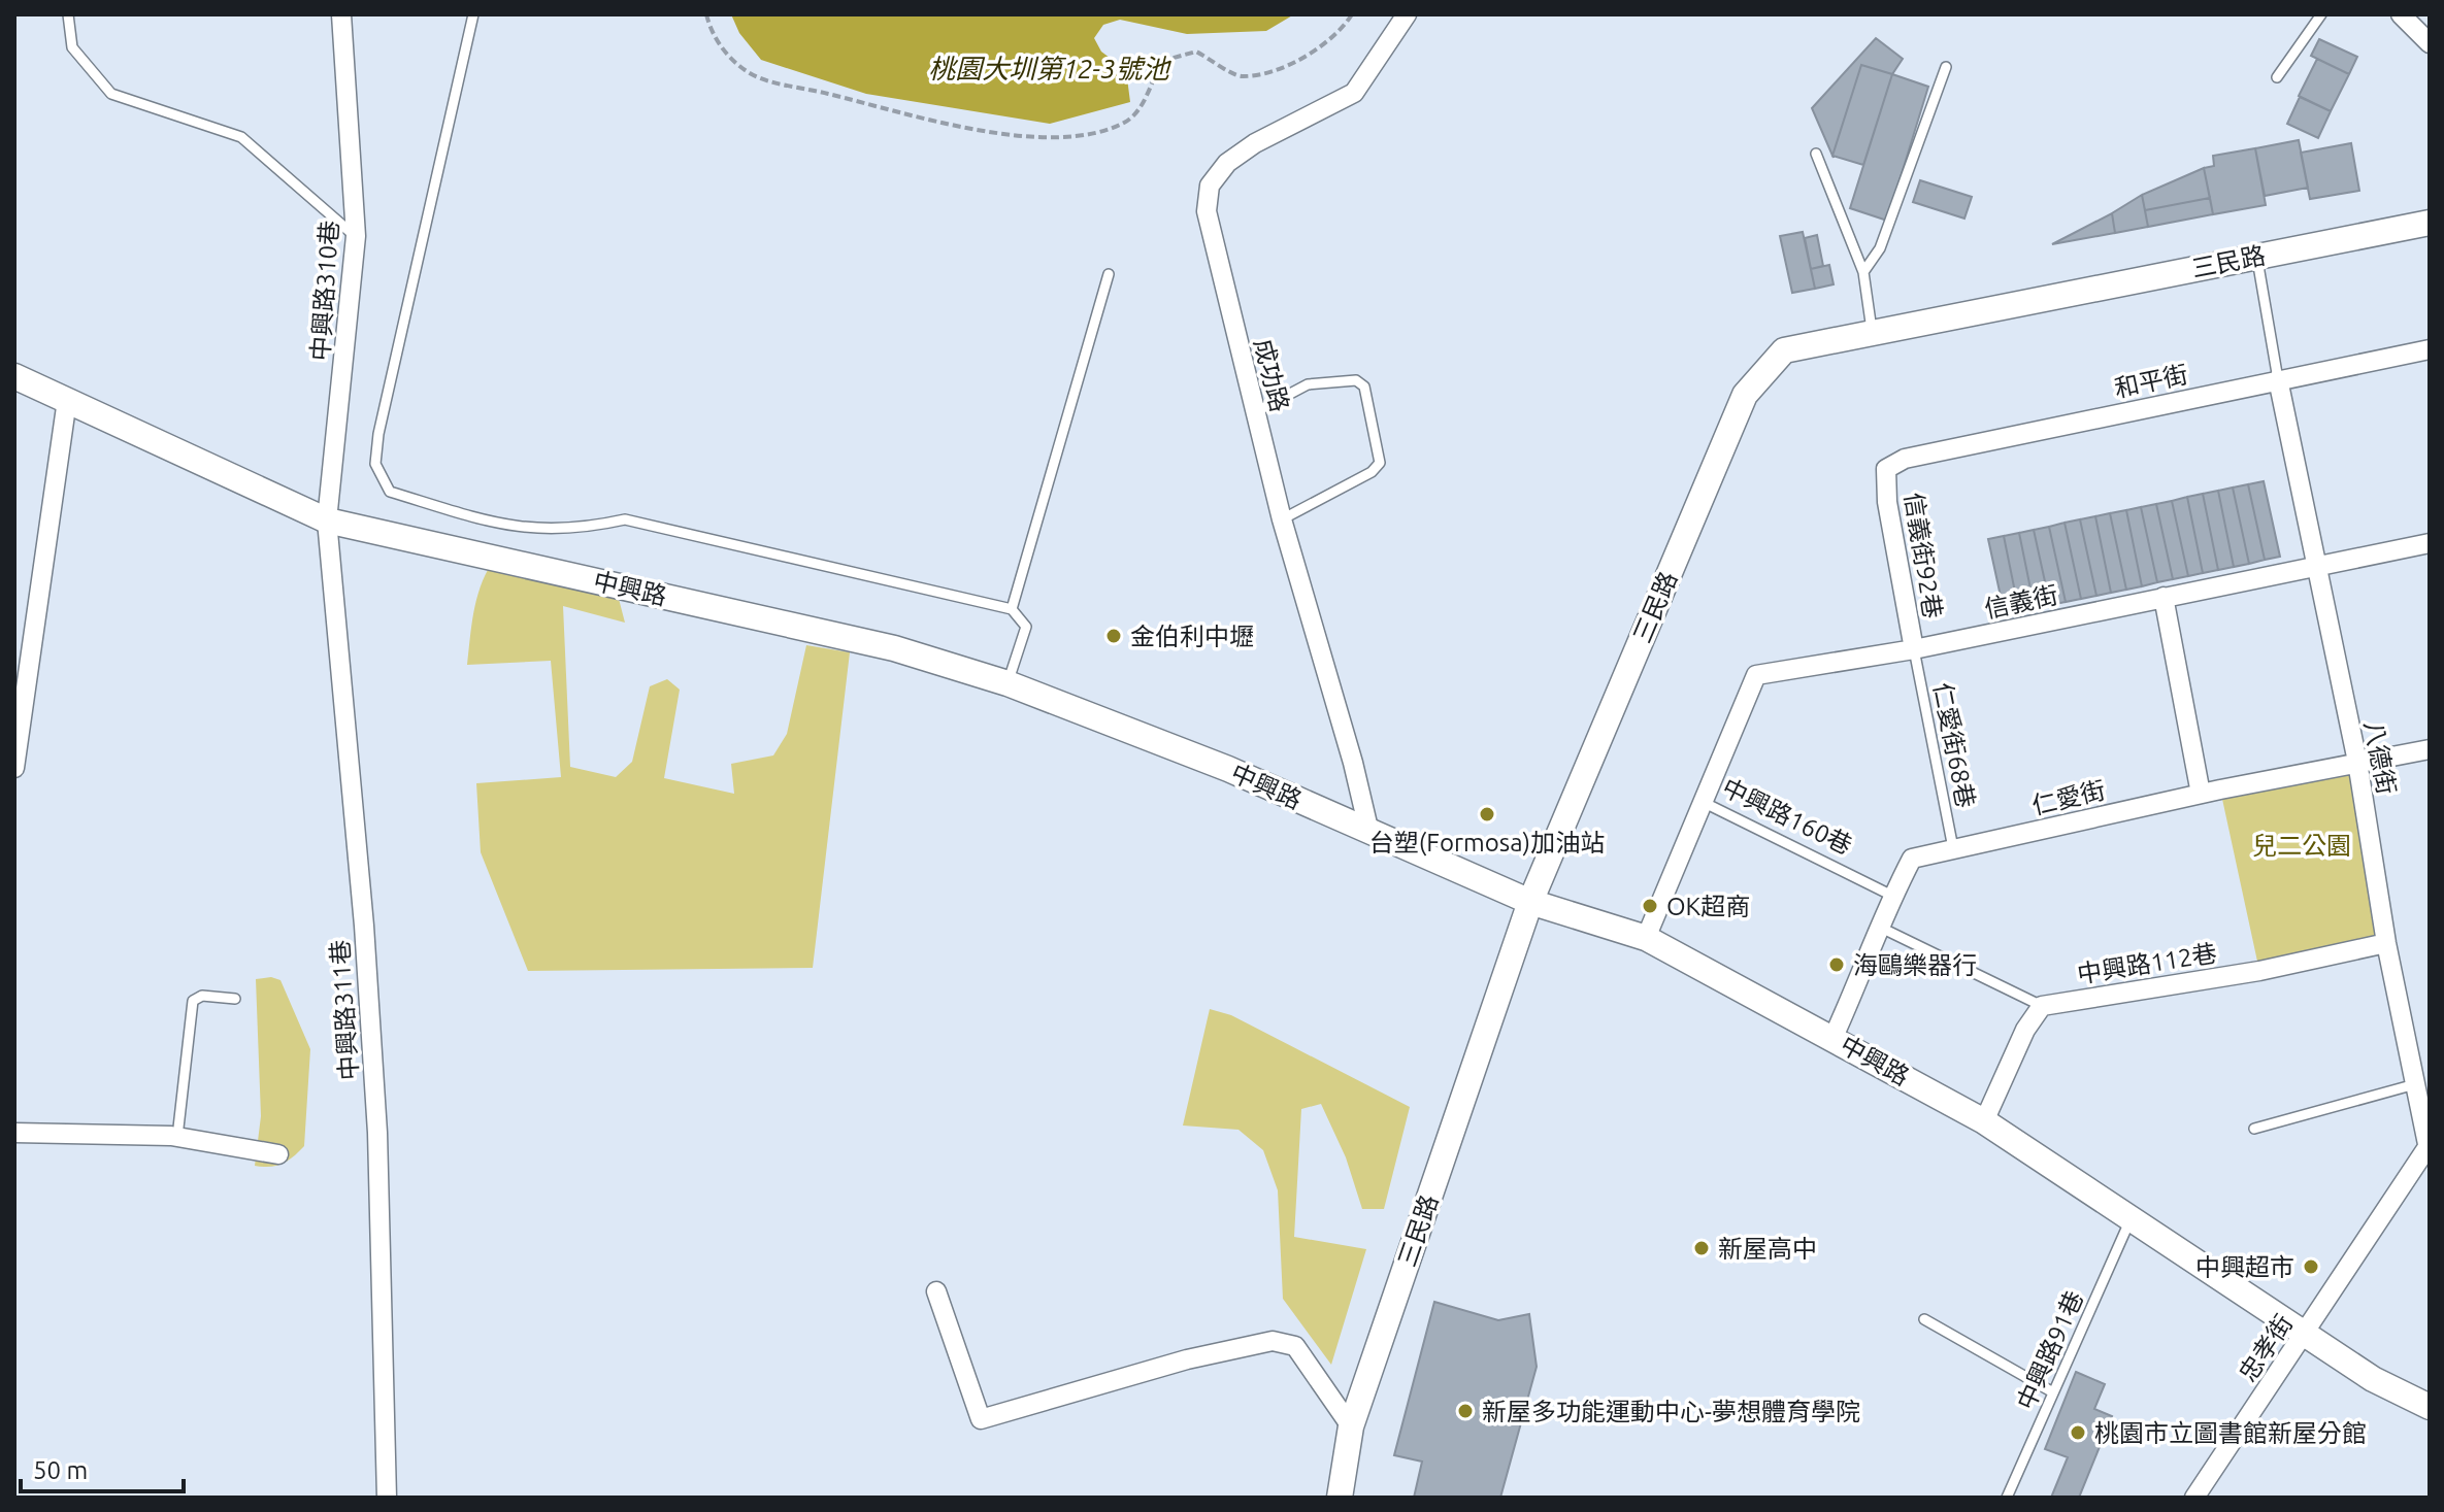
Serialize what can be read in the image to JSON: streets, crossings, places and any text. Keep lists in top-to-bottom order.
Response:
{
  "streets": {
    "street": [
      "三民路",
      "中興路310巷",
      "成功路",
      "和平街",
      "信義街92巷",
      "中興路",
      "信義街",
      "八德街",
      "仁愛街",
      "中興路160巷",
      "中興路112巷",
      "中興路311巷",
      "忠孝街"
    ],
    "lane": ["仁愛街68巷", "中興路91巷"]
  },
  "crossings": [
    ["三民路", "中興路"],
    ["中興路310巷", "中興路"],
    ["中興路310巷", "中興路311巷"],
    ["成功路", "中興路"],
    ["和平街", "信義街92巷"],
    ["和平街", "八德街"],
    ["信義街92巷", "信義街"],
    ["信義街92巷", "仁愛街68巷"],
    ["中興路", "仁愛街"],
    ["中興路", "中興路160巷"],
    ["中興路", "中興路311巷"],
    ["中興路", "忠孝街"],
    ["中興路", "中興路91巷"],
    ["信義街", "仁愛街68巷"],
    ["信義街", "八德街"],
    ["信義街", "中興路160巷"],
    ["仁愛街68巷", "仁愛街"],
    ["八德街", "仁愛街"],
    ["八德街", "中興路112巷"],
    ["八德街", "忠孝街"],
    ["仁愛街", "中興路160巷"]
  ],
  "water": ["桃園大圳第12-3號池"],
  "parks": ["兒二公園"],
  "places": [
    "金伯利中壢",
    "台塑(Formosa)加油站",
    "OK超商",
    "海鷗樂器行",
    "新屋高中",
    "中興超市",
    "新屋多功能運動中心-夢想體育學院",
    "桃園市立圖書館新屋分館"
  ],
  "scale_bar": "50 m"
}
